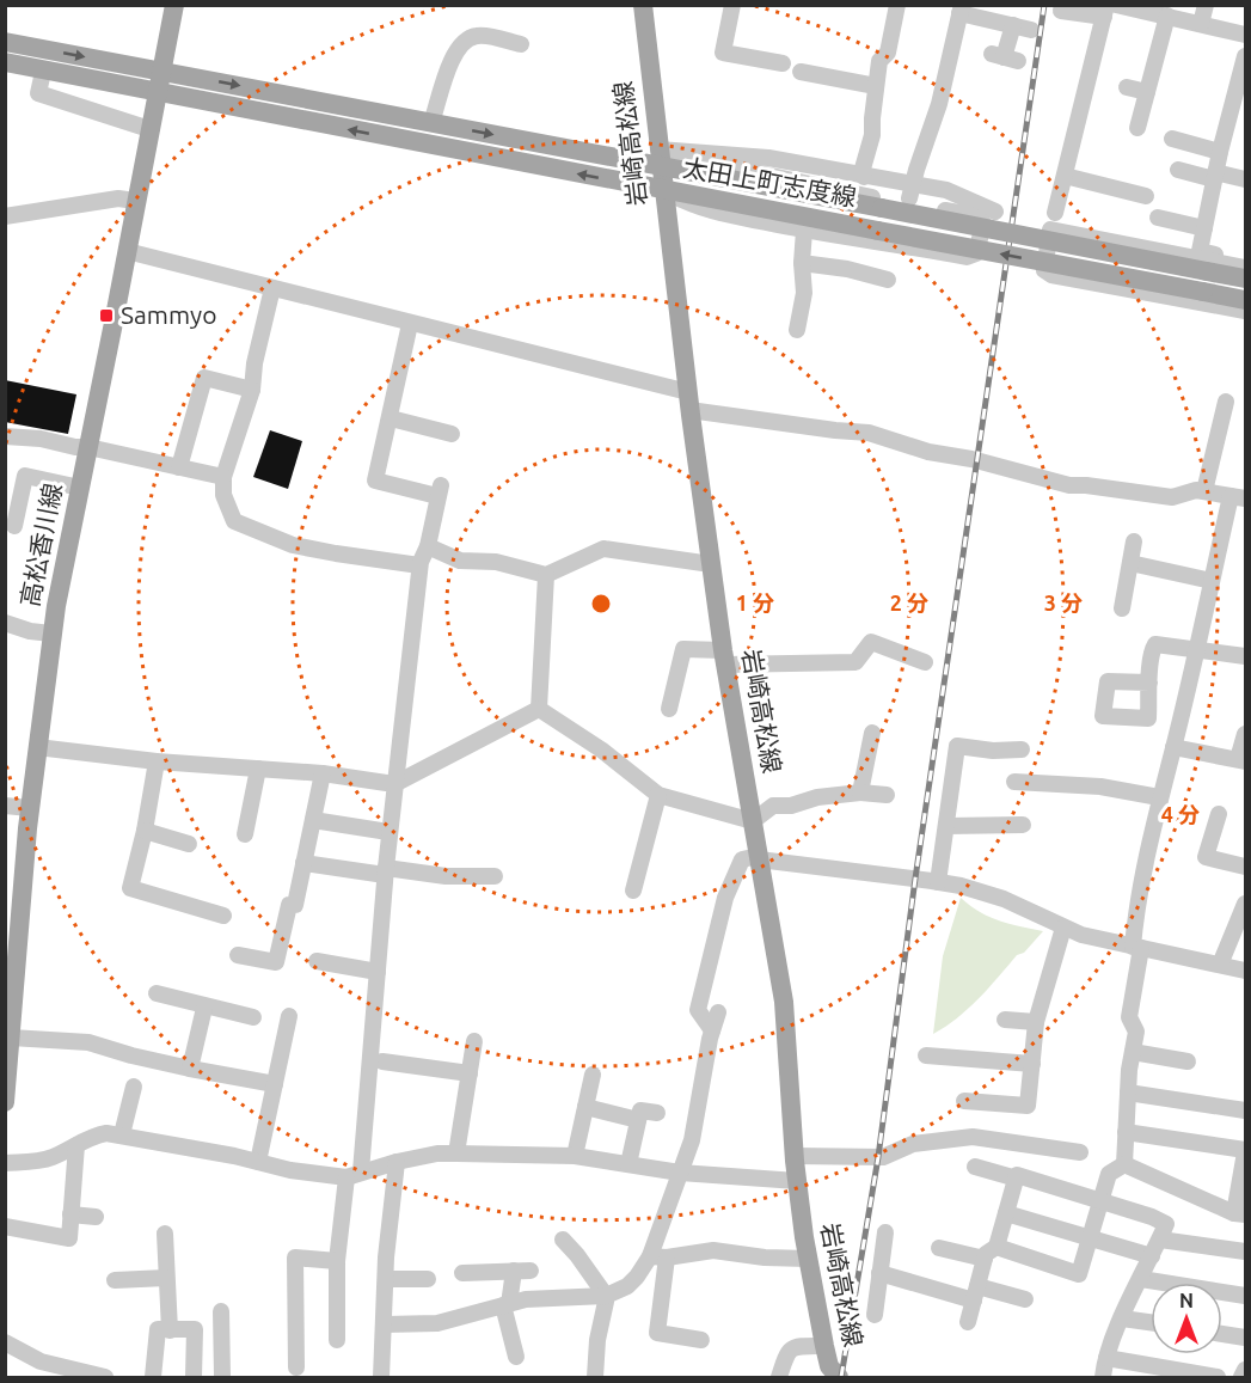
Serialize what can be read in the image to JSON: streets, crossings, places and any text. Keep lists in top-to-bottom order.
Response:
{
  "streets": {
    "main road": ["岩崎高松線", "太田上町志度線", "高松香川線"]
  },
  "crossings": [
    ["岩崎高松線", "太田上町志度線"],
    ["太田上町志度線", "高松香川線"]
  ],
  "places": {
    "transit": ["Sammyo"]
  },
  "north": "top",
  "rings": [
    "1 分",
    "2 分",
    "3 分",
    "4 分"
  ]
}
